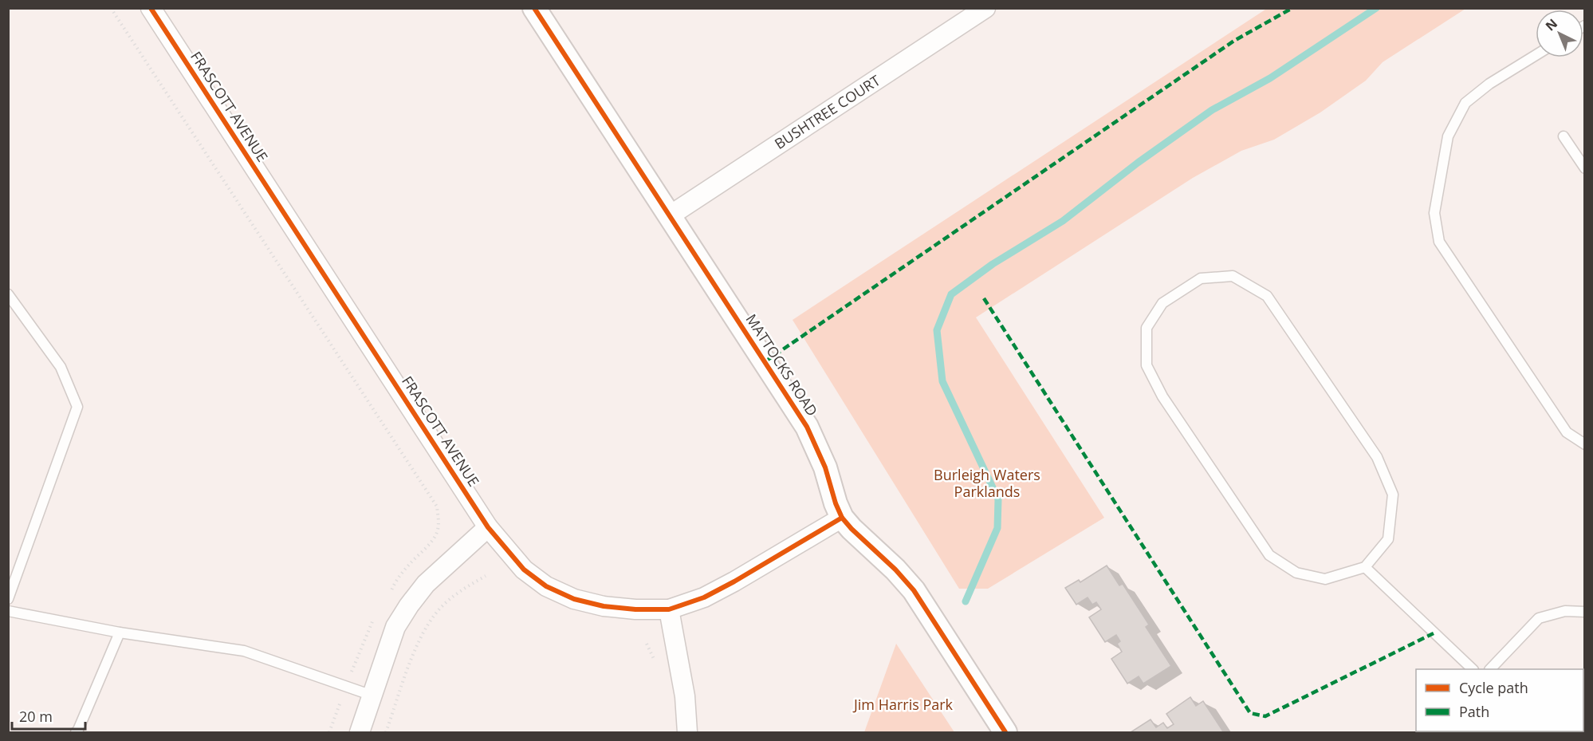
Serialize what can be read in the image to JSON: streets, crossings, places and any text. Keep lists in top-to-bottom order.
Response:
{
  "streets": {
    "street": ["FRASCOTT AVENUE", "BUSHTREE COURT", "MATTOCKS ROAD"]
  },
  "crossings": [
    ["FRASCOTT AVENUE", "MATTOCKS ROAD"],
    ["BUSHTREE COURT", "MATTOCKS ROAD"]
  ],
  "parks": ["Burleigh Waters Parklands", "Jim Harris Park"],
  "legend": ["Cycle path", "Path"],
  "scale_bar": "20 m",
  "north": "top left"
}
